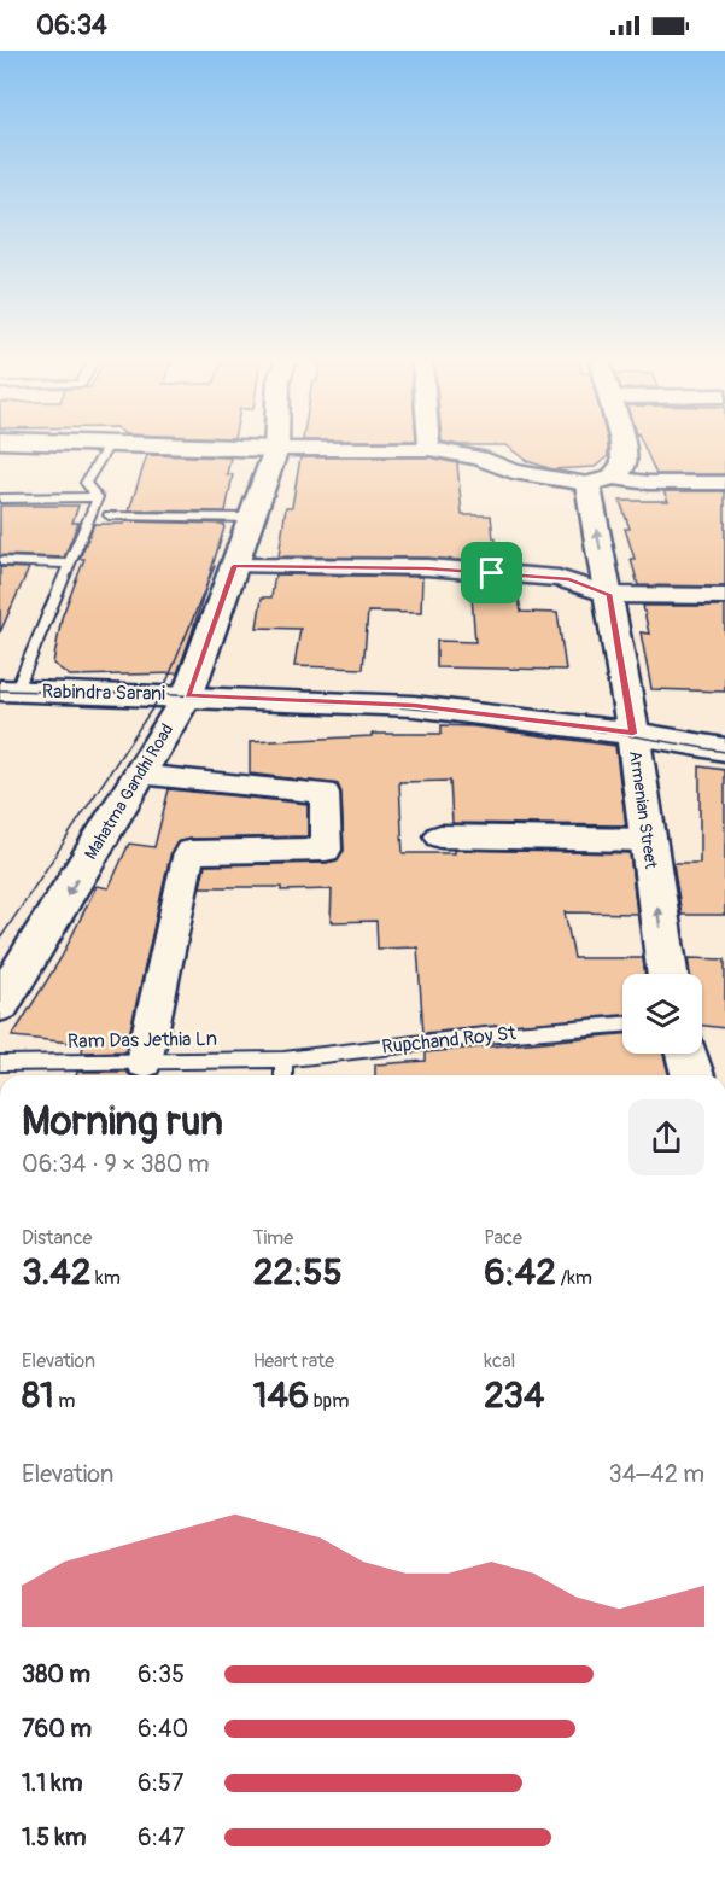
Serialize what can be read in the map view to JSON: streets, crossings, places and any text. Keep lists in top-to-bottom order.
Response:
{
  "streets": {
    "main road": ["Rabindra Sarani", "Mahatma Gandhi Road", "Armenian Street"],
    "lane": ["Ram Das Jethia Ln", "Rupchand Roy St"]
  },
  "crossings": [
    ["Rabindra Sarani", "Mahatma Gandhi Road"],
    ["Rabindra Sarani", "Armenian Street"],
    ["Ram Das Jethia Ln", "Rupchand Roy St"]
  ],
  "one_way": ["Mahatma Gandhi Road", "Armenian Street"],
  "page": {
    "status": "06:34",
    "heading": ["Morning run", "06:34 · 9 × 380 m"],
    "stats": [
      ["Distance", "3.42 km"],
      ["Time", "22:55"],
      ["Pace", "6:42 /km"],
      ["Elevation", "81 m"],
      ["Heart rate", "146 bpm"],
      ["kcal", "234"]
    ],
    "chart": ["Elevation", "34–42 m"],
    "list": [
      {
        "name": "380 m",
        "note": "6:35"
      },
      {
        "name": "760 m",
        "note": "6:40"
      },
      {
        "name": "1.1 km",
        "note": "6:57"
      },
      {
        "name": "1.5 km",
        "note": "6:47"
      }
    ]
  }
}
